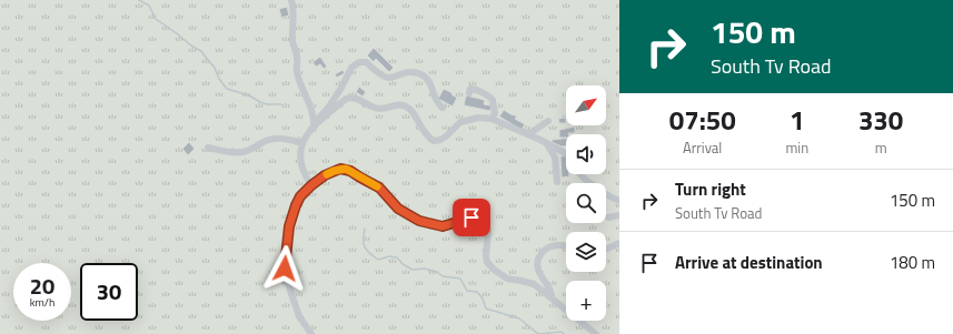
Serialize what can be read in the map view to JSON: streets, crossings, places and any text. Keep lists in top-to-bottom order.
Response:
{
  "north": "top right",
  "page": {
    "turn": ["150 m", "South Tv Road"],
    "map_buttons": "+",
    "eta": [
      "07:50",
      "Arrival",
      "1",
      "min",
      "330",
      "m"
    ],
    "list": [
      {
        "name": "Turn right",
        "note": "South Tv Road",
        "value": "150 m"
      },
      {
        "name": "Arrive at destination",
        "value": "180 m"
      }
    ],
    "speed": "20 km/h",
    "limit": "30"
  }
}
